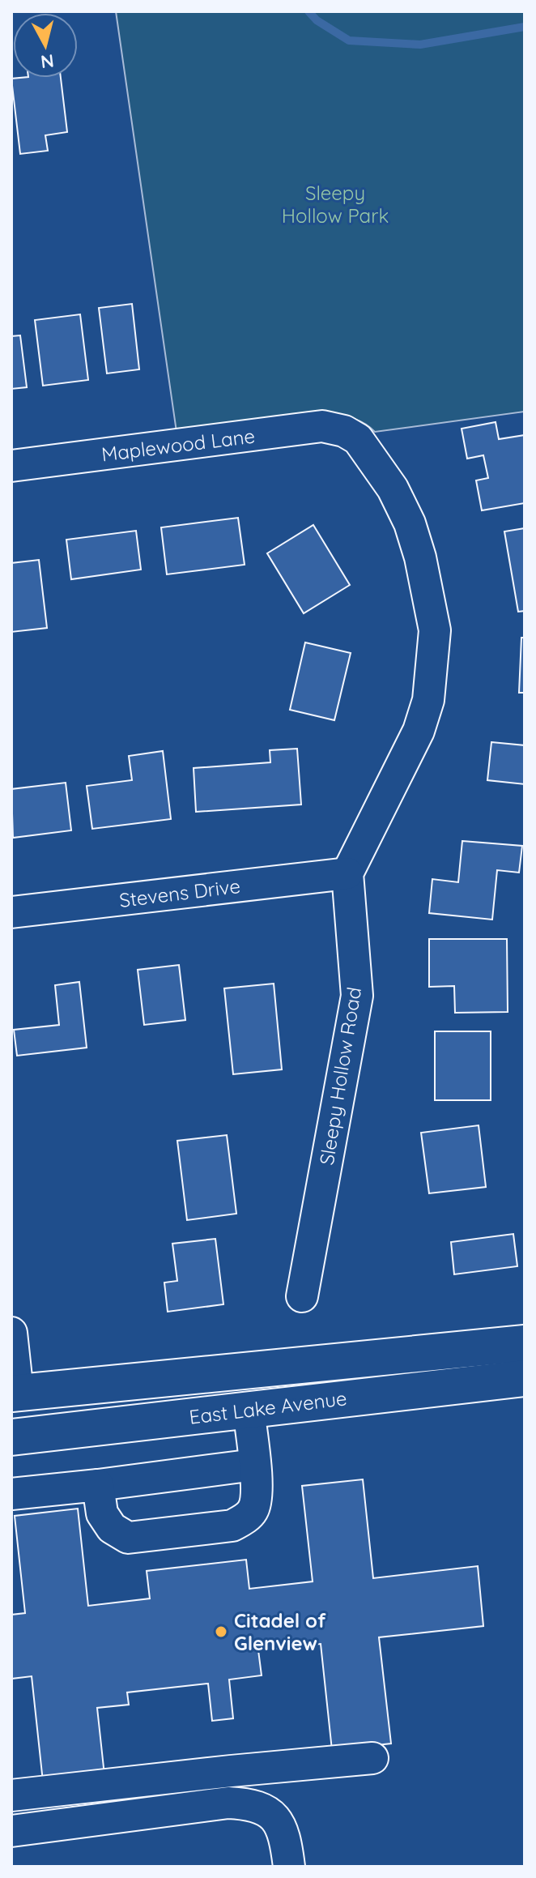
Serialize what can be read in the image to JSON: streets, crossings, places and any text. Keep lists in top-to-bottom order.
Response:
{
  "streets": {
    "main road": ["East Lake Avenue"],
    "street": ["Maplewood Lane", "Stevens Drive", "Sleepy Hollow Road"]
  },
  "crossings": [
    ["Maplewood Lane", "Stevens Drive"],
    ["Maplewood Lane", "Sleepy Hollow Road"],
    ["Stevens Drive", "Sleepy Hollow Road"]
  ],
  "parks": ["Sleepy Hollow Park"],
  "places": ["Citadel of Glenview"],
  "north": "bottom"
}
